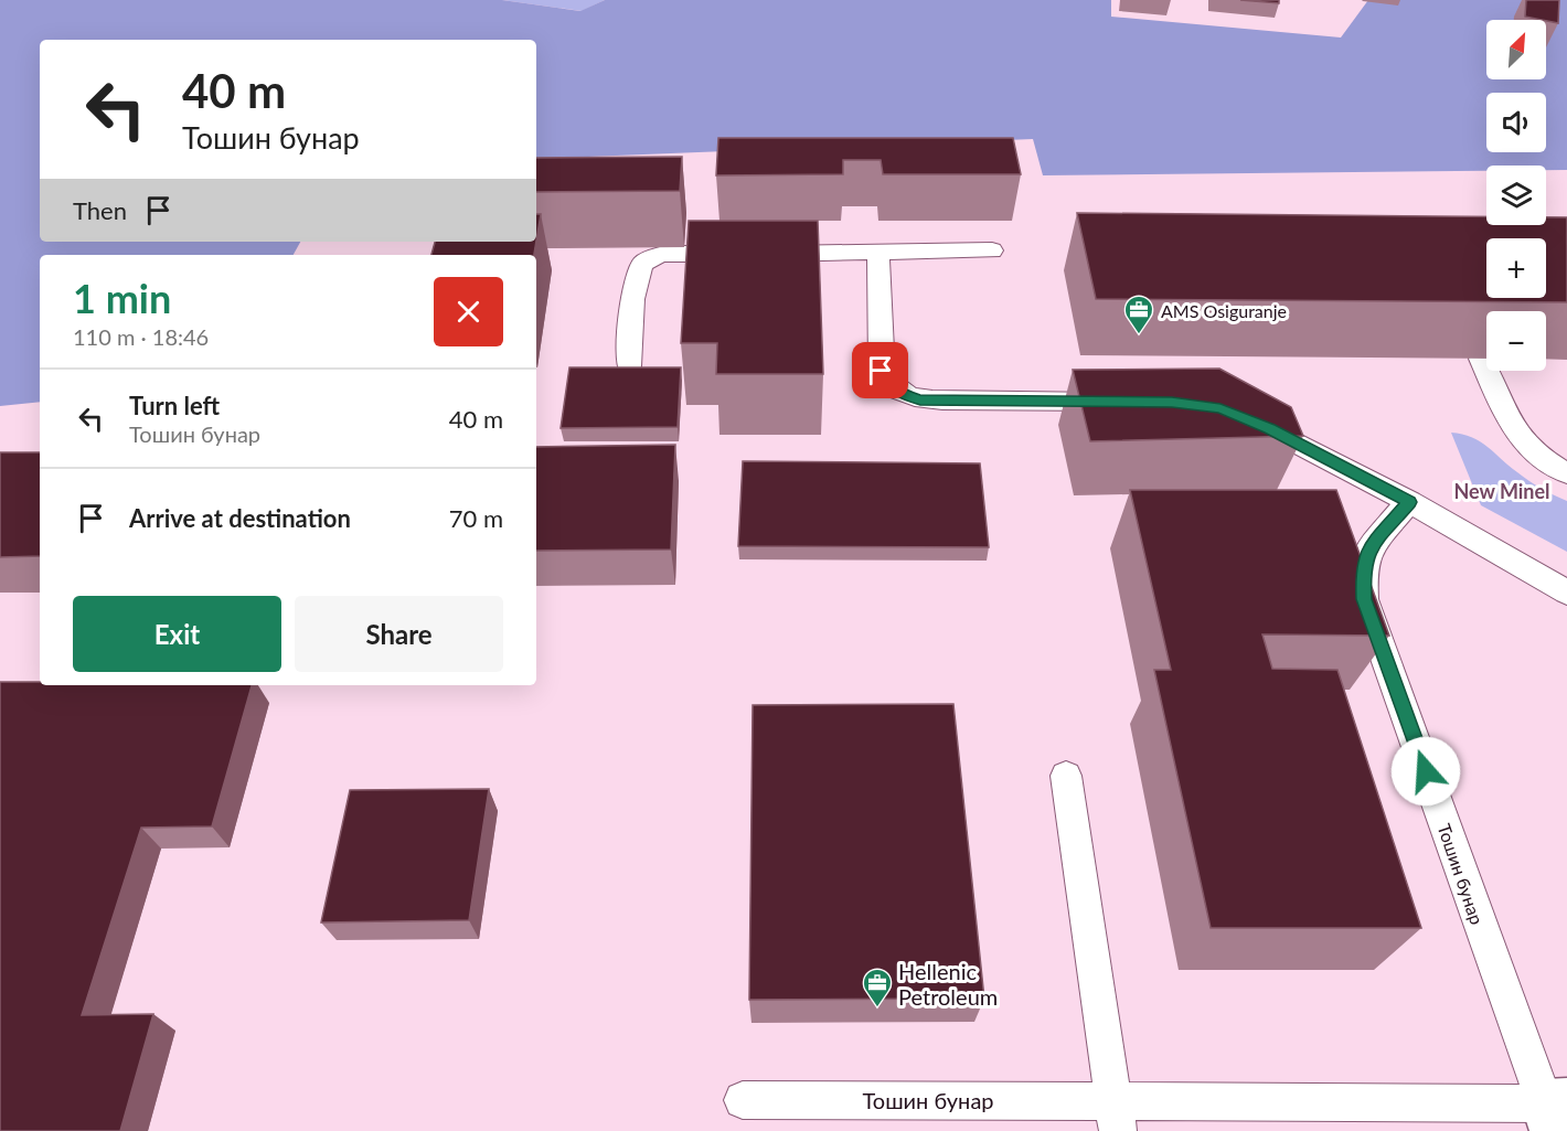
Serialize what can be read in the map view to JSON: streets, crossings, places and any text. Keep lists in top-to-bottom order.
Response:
{
  "streets": {
    "lane": ["Тошин бунар"]
  },
  "districts": ["New Minel"],
  "places": {
    "office": ["AMS Osiguranje", "Hellenic Petroleum"]
  },
  "north": "top right",
  "page": {
    "map_buttons": ["+", "−"],
    "turn": ["40 m", "Тошин бунар"],
    "then": "Then",
    "heading": ["1 min", "110 m · 18:46"],
    "list": [
      {
        "name": "Turn left",
        "note": "Тошин бунар",
        "value": "40 m"
      },
      {
        "name": "Arrive at destination",
        "value": "70 m"
      }
    ],
    "buttons": ["Exit", "Share"]
  }
}
